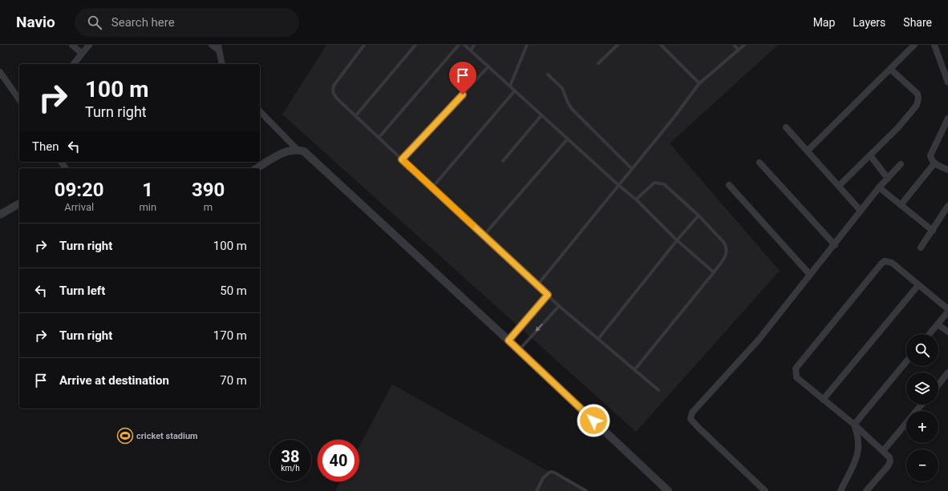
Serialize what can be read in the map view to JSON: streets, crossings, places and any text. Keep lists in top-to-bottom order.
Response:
{
  "places": {
    "sports": ["cricket stadium"]
  },
  "page": {
    "header": "Navio",
    "search": "Search here",
    "nav": ["Map", "Layers", "Share"],
    "turn": ["100 m", "Turn right"],
    "then": "Then",
    "eta": [
      "09:20",
      "Arrival",
      "1",
      "min",
      "390",
      "m"
    ],
    "list": [
      {
        "name": "Turn right",
        "value": "100 m"
      },
      {
        "name": "Turn left",
        "value": "50 m"
      },
      {
        "name": "Turn right",
        "value": "170 m"
      },
      {
        "name": "Arrive at destination",
        "value": "70 m"
      }
    ],
    "map_buttons": ["+", "−"],
    "speed": "38 km/h",
    "limit": "40"
  }
}
